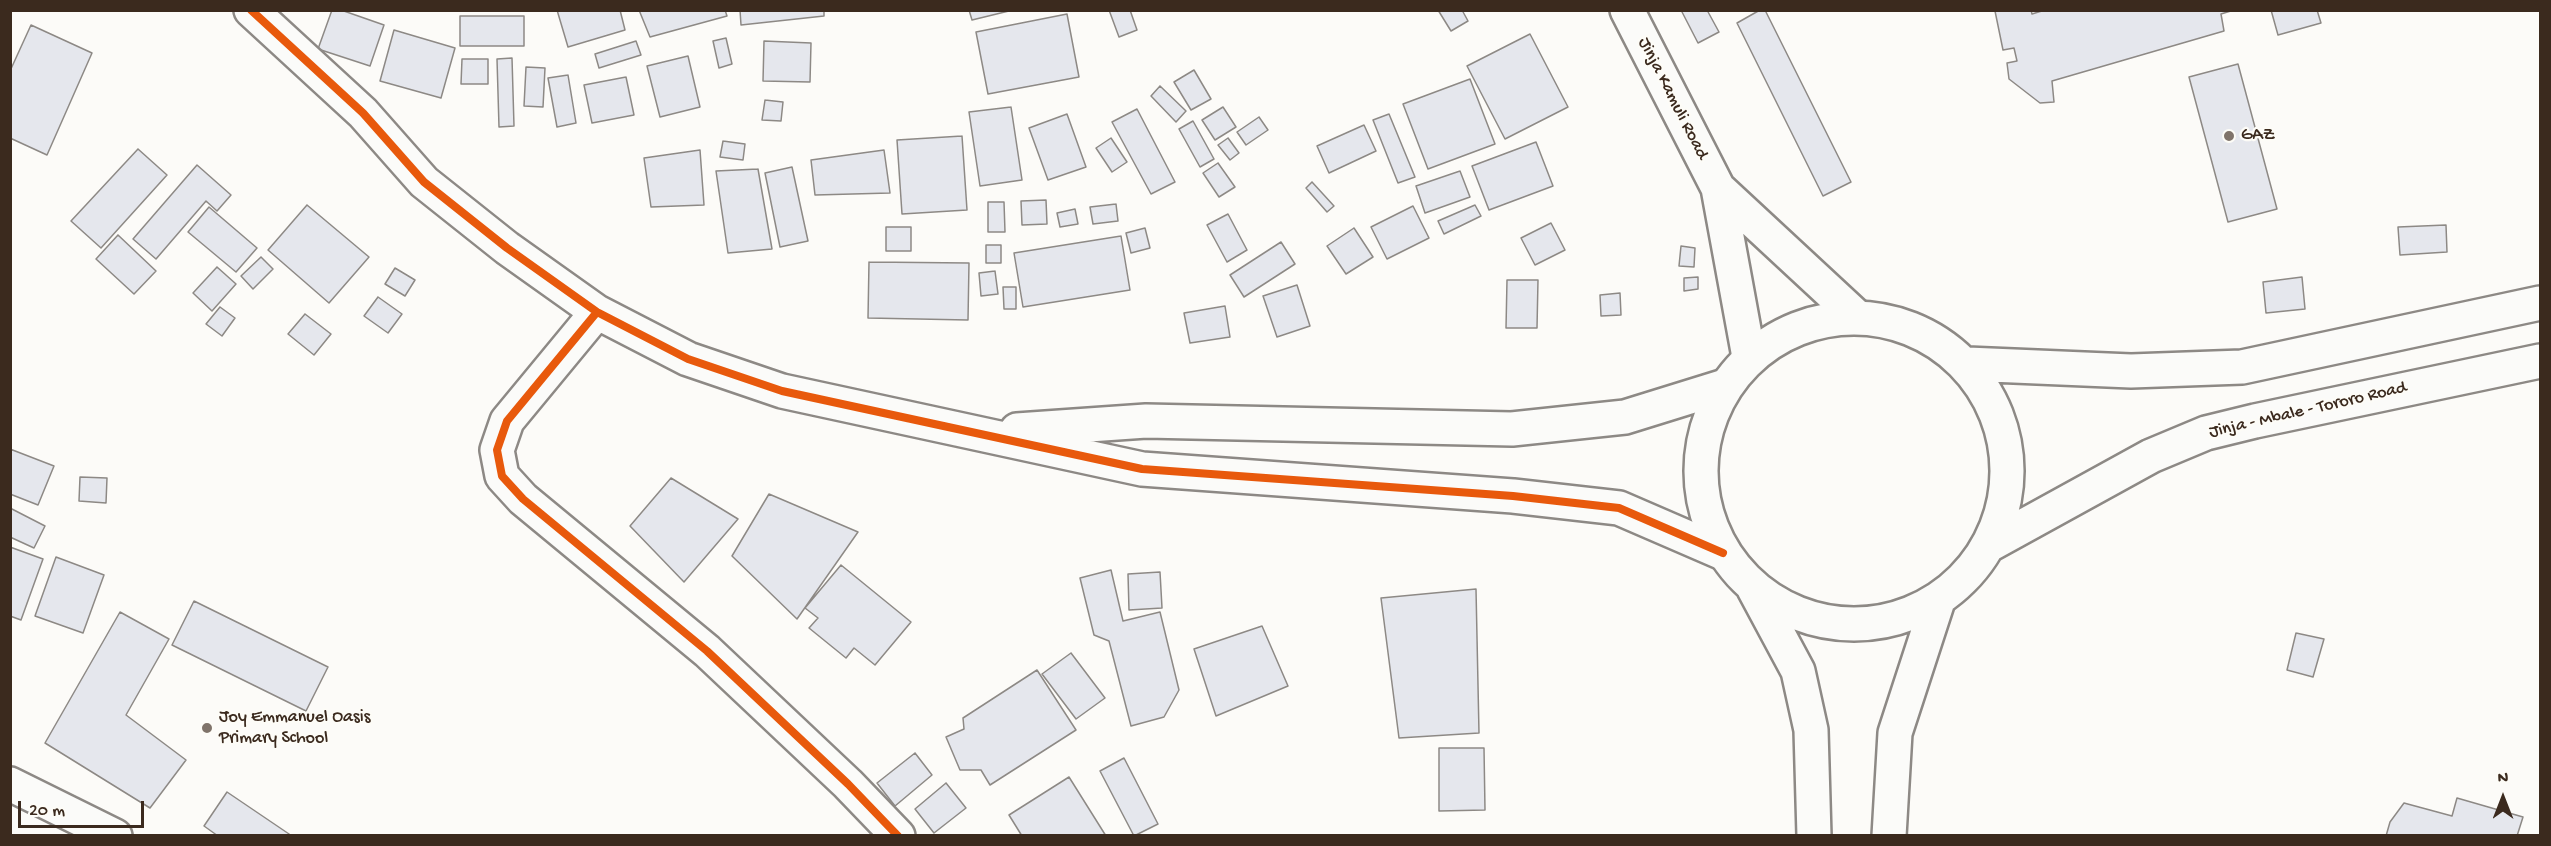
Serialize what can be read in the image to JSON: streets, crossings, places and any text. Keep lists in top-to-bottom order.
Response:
{
  "streets": {
    "main road": ["Jinja Kamuli Road", "Jinja - Mbale - Tororo Road"]
  },
  "places": ["GAZ", "Joy Emmanuel Oasis Primary School"],
  "scale_bar": "20 m",
  "north": "top"
}
